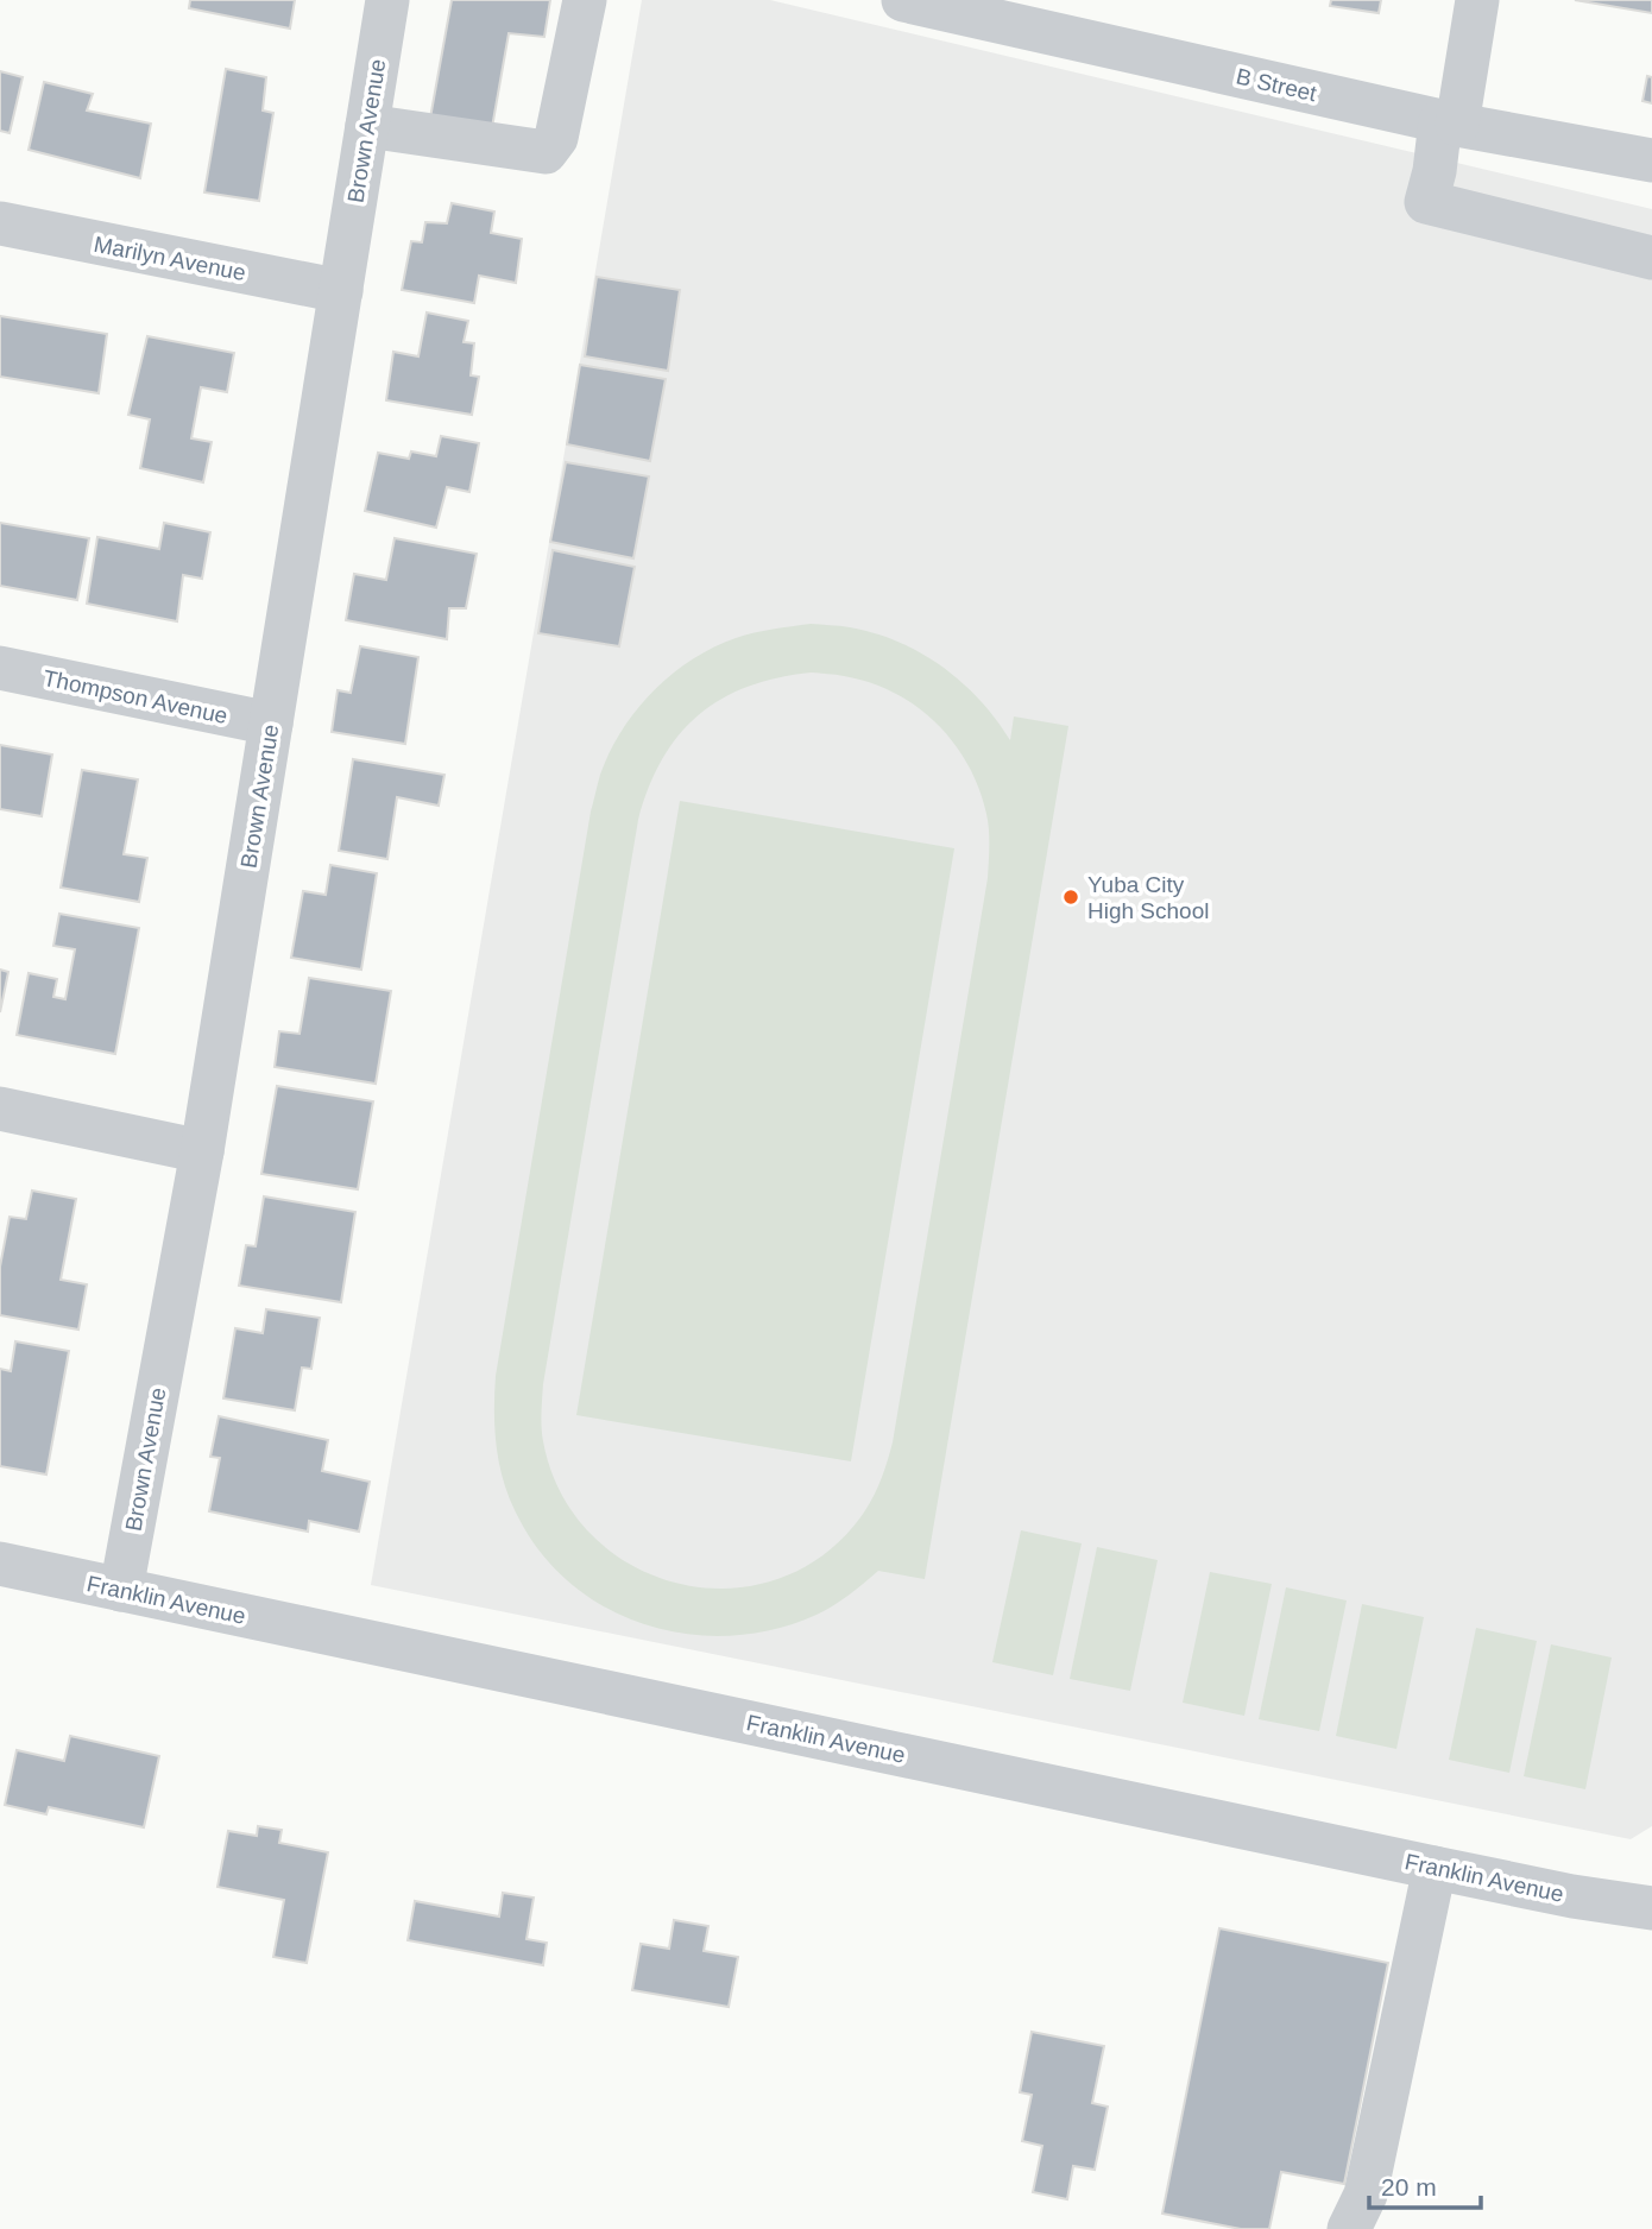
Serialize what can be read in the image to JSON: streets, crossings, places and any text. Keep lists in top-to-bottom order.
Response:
{
  "streets": {
    "street": [
      "B Street",
      "Brown Avenue",
      "Marilyn Avenue",
      "Thompson Avenue",
      "Franklin Avenue"
    ]
  },
  "crossings": [
    ["Brown Avenue", "Marilyn Avenue"],
    ["Brown Avenue", "Thompson Avenue"],
    ["Brown Avenue", "Franklin Avenue"]
  ],
  "places": ["Yuba City High School"],
  "scale_bar": "20 m"
}
